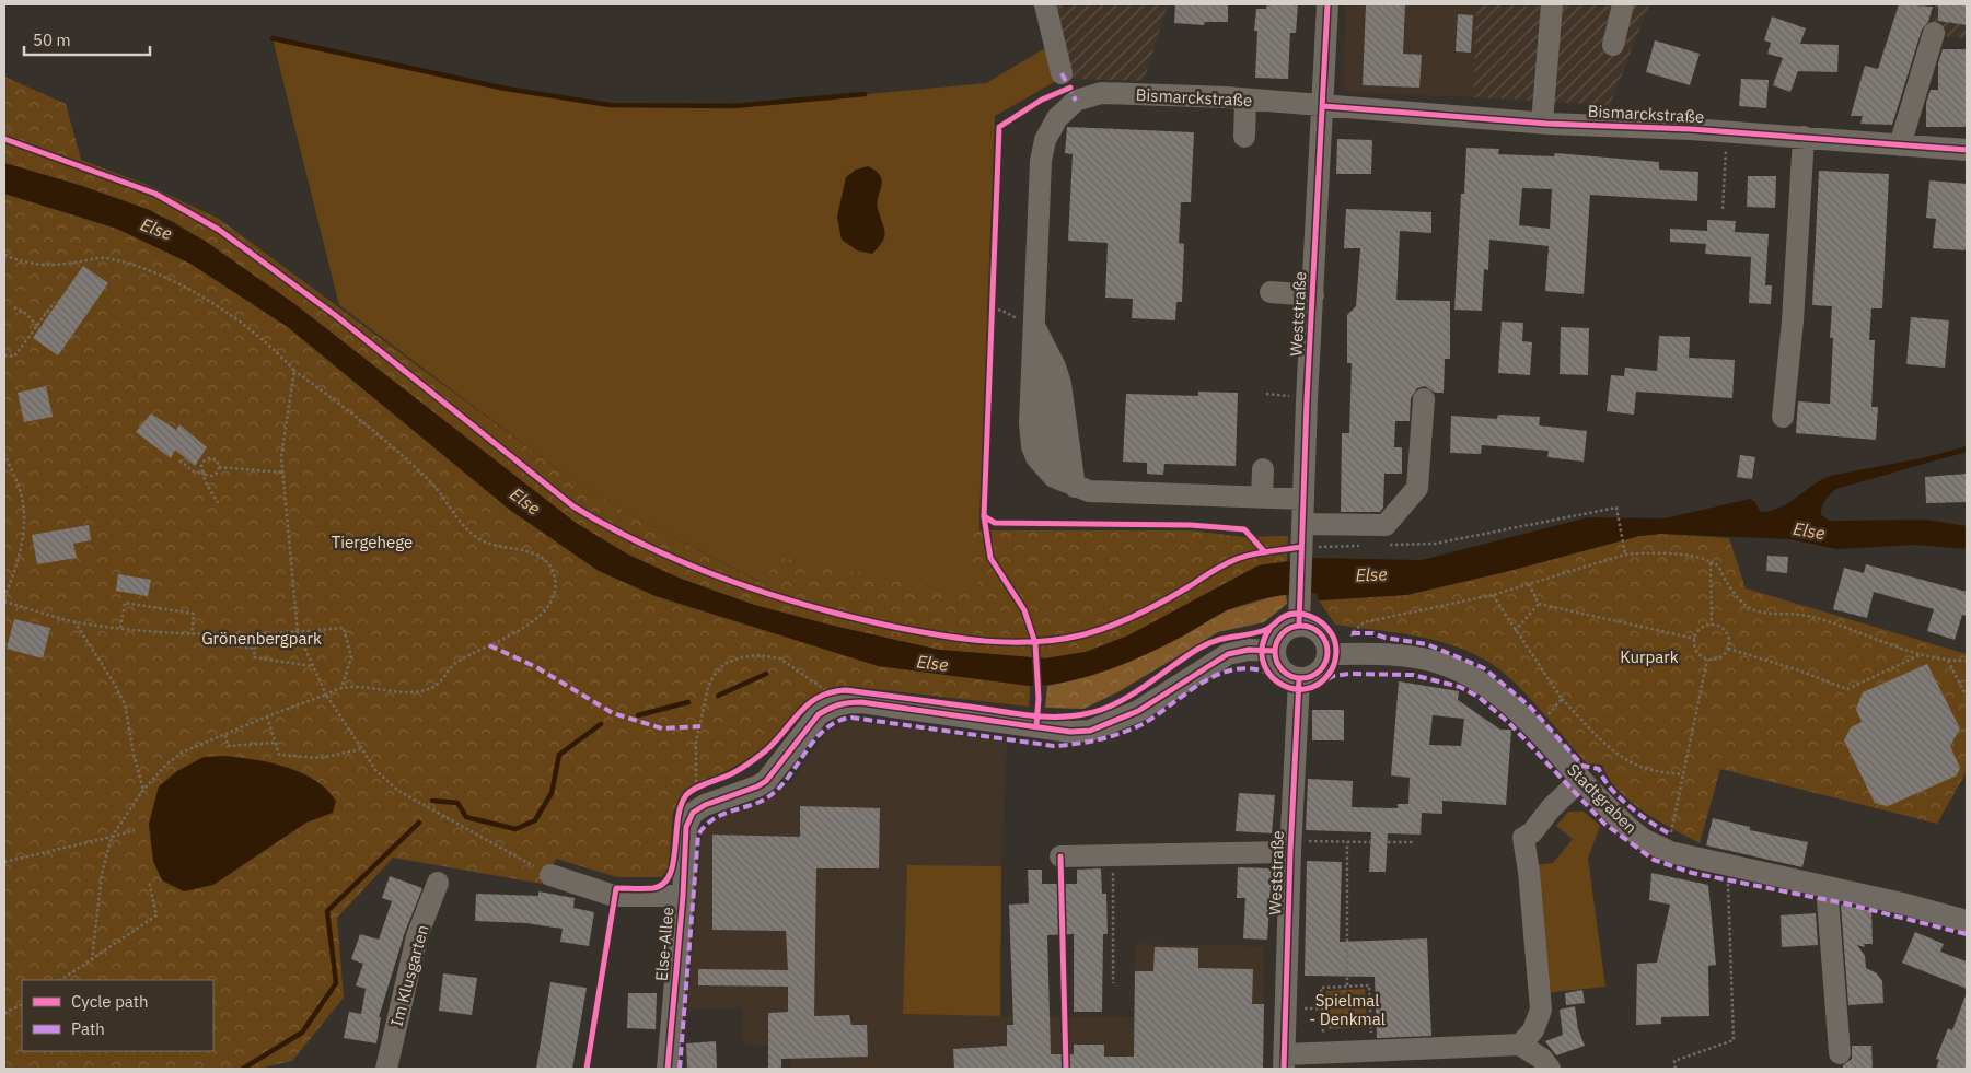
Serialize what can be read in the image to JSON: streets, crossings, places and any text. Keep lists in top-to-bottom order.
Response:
{
  "streets": {
    "street": [
      "Bismarckstraße",
      "Weststraße",
      "Stadtgraben",
      "Else-Allee",
      "Im Klusgarten"
    ]
  },
  "crossings": [
    ["Bismarckstraße", "Weststraße"],
    ["Weststraße", "Stadtgraben"],
    ["Weststraße", "Else-Allee"],
    ["Stadtgraben", "Else-Allee"]
  ],
  "water": ["Else"],
  "parks": [
    "Tiergehege",
    "Grönenbergpark",
    "Kurpark",
    "Spielmal - Denkmal"
  ],
  "legend": ["Cycle path", "Path"],
  "scale_bar": "50 m"
}
